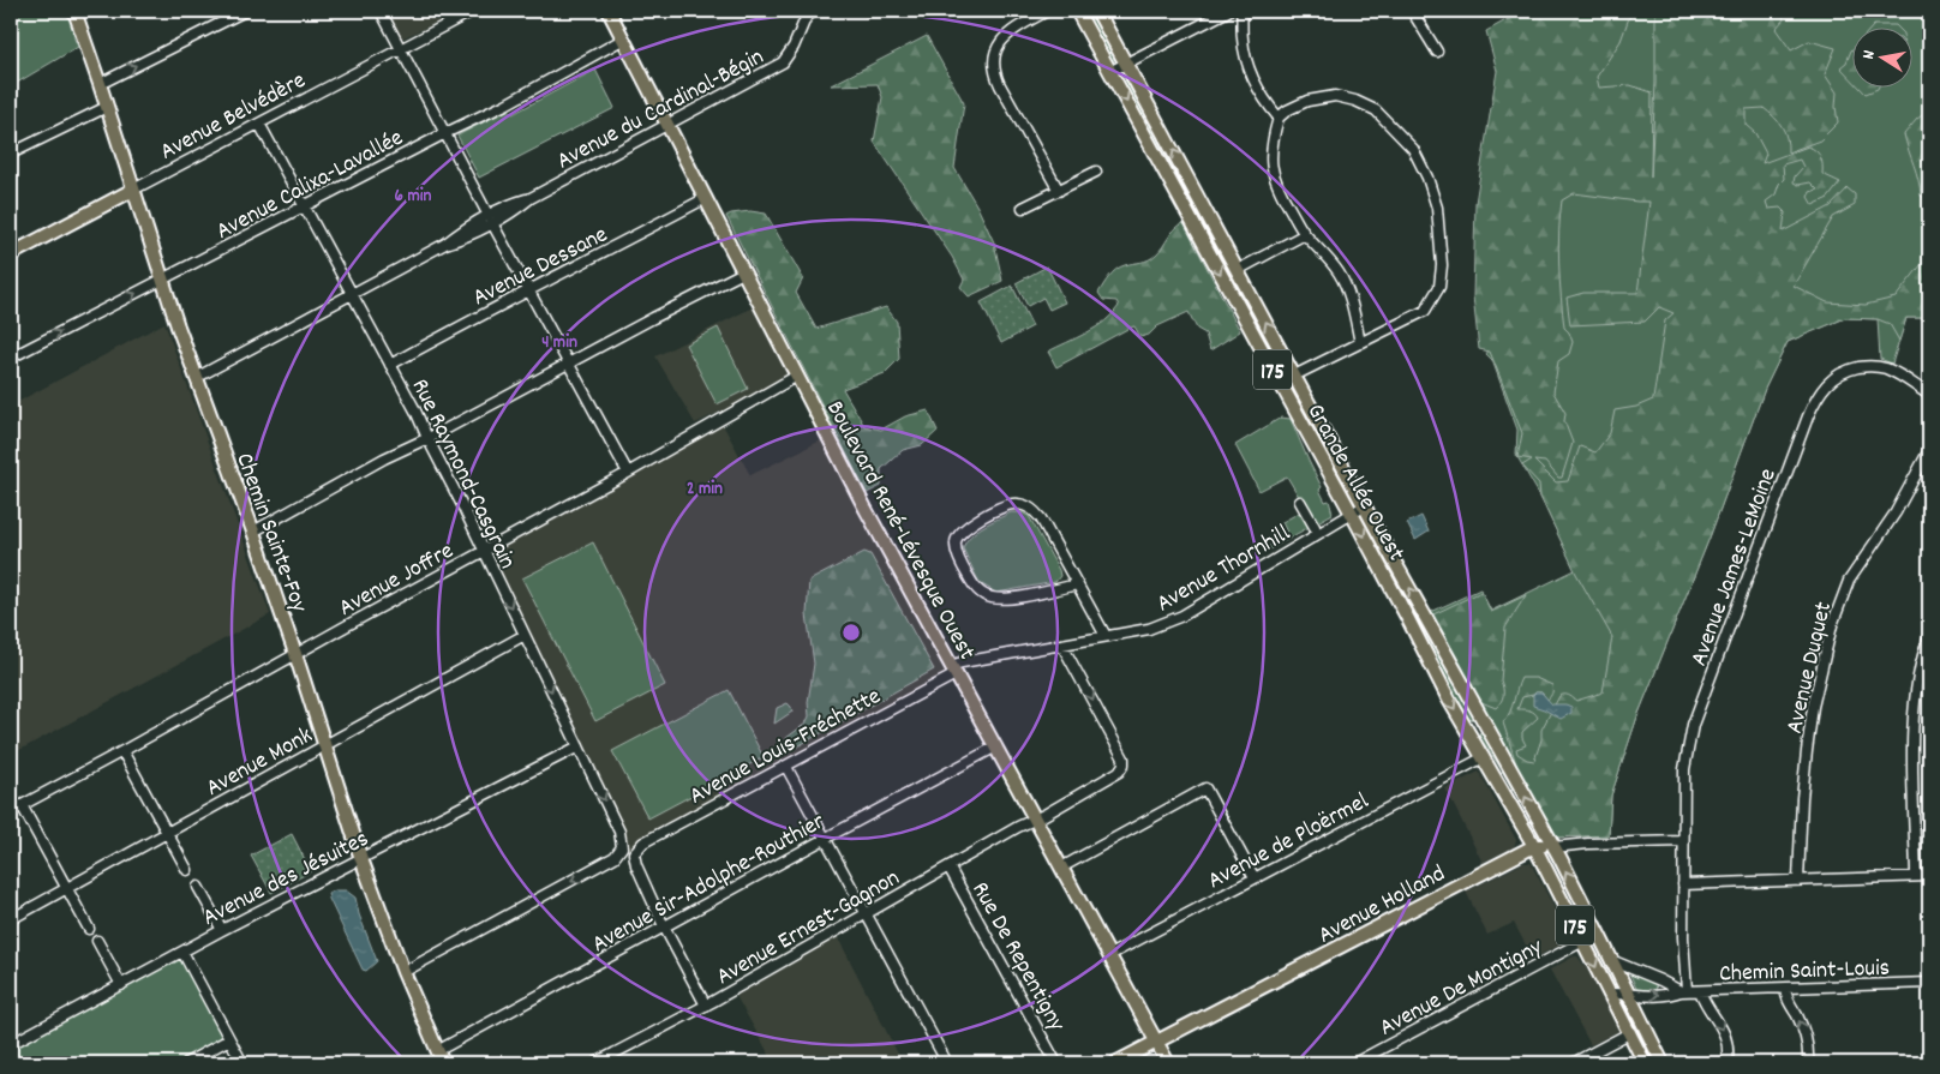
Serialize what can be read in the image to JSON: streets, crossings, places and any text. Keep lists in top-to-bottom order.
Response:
{
  "streets": {
    "main road": [
      "Avenue Belvédère",
      "175",
      "Grande Allée Ouest",
      "Boulevard René-Lévesque Ouest",
      "Chemin Sainte-Foy",
      "Avenue Holland"
    ],
    "street": [
      "Avenue du Cardinal-Bégin",
      "Avenue Calixa-Lavallée",
      "Avenue Dessane",
      "Rue Raymond-Casgrain",
      "Avenue Thornhill",
      "Avenue James-LeMoine",
      "Avenue Joffre",
      "Avenue Duquet",
      "Avenue Louis-Fréchette",
      "Avenue Monk",
      "Avenue de Ploërmel",
      "Avenue des Jésuites",
      "Avenue Sir-Adolphe-Routhier",
      "Avenue Ernest-Gagnon",
      "Rue De Repentigny",
      "Chemin Saint-Louis",
      "Avenue De Montigny"
    ]
  },
  "crossings": [
    ["Avenue du Cardinal-Bégin", "Rue Raymond-Casgrain"],
    ["Avenue du Cardinal-Bégin", "Boulevard René-Lévesque Ouest"],
    ["Avenue du Cardinal-Bégin", "Chemin Sainte-Foy"],
    ["Avenue Belvédère", "Rue Raymond-Casgrain"],
    ["Avenue Belvédère", "Chemin Sainte-Foy"],
    ["Avenue Calixa-Lavallée", "Rue Raymond-Casgrain"],
    ["Avenue Calixa-Lavallée", "Boulevard René-Lévesque Ouest"],
    ["Avenue Calixa-Lavallée", "Chemin Sainte-Foy"],
    ["Avenue Dessane", "Rue Raymond-Casgrain"],
    ["Avenue Dessane", "Boulevard René-Lévesque Ouest"],
    ["175", "Grande Allée Ouest"],
    ["175", "Avenue Holland"],
    ["175", "Chemin Saint-Louis"],
    ["175", "Avenue De Montigny"],
    ["Rue Raymond-Casgrain", "Chemin Sainte-Foy"],
    ["Rue Raymond-Casgrain", "Avenue Joffre"],
    ["Rue Raymond-Casgrain", "Avenue Monk"],
    ["Rue Raymond-Casgrain", "Avenue des Jésuites"],
    ["Grande Allée Ouest", "Avenue Thornhill"],
    ["Grande Allée Ouest", "Avenue de Ploërmel"],
    ["Grande Allée Ouest", "Avenue Holland"],
    ["Boulevard René-Lévesque Ouest", "Avenue Thornhill"],
    ["Boulevard René-Lévesque Ouest", "Avenue Joffre"],
    ["Boulevard René-Lévesque Ouest", "Avenue Louis-Fréchette"],
    ["Boulevard René-Lévesque Ouest", "Avenue de Ploërmel"],
    ["Boulevard René-Lévesque Ouest", "Avenue Sir-Adolphe-Routhier"],
    ["Boulevard René-Lévesque Ouest", "Avenue Holland"],
    ["Boulevard René-Lévesque Ouest", "Avenue Ernest-Gagnon"],
    ["Chemin Sainte-Foy", "Avenue Joffre"],
    ["Chemin Sainte-Foy", "Avenue Monk"],
    ["Chemin Sainte-Foy", "Avenue des Jésuites"],
    ["Chemin Sainte-Foy", "Avenue Sir-Adolphe-Routhier"],
    ["Avenue Thornhill", "Avenue Louis-Fréchette"],
    ["Avenue Thornhill", "Avenue Ernest-Gagnon"],
    ["Avenue James-LeMoine", "Chemin Saint-Louis"],
    ["Avenue Louis-Fréchette", "Avenue Sir-Adolphe-Routhier"],
    ["Avenue Ernest-Gagnon", "Rue De Repentigny"]
  ],
  "north": "left",
  "rings": ["6 min", "4 min", "2 min"]
}
